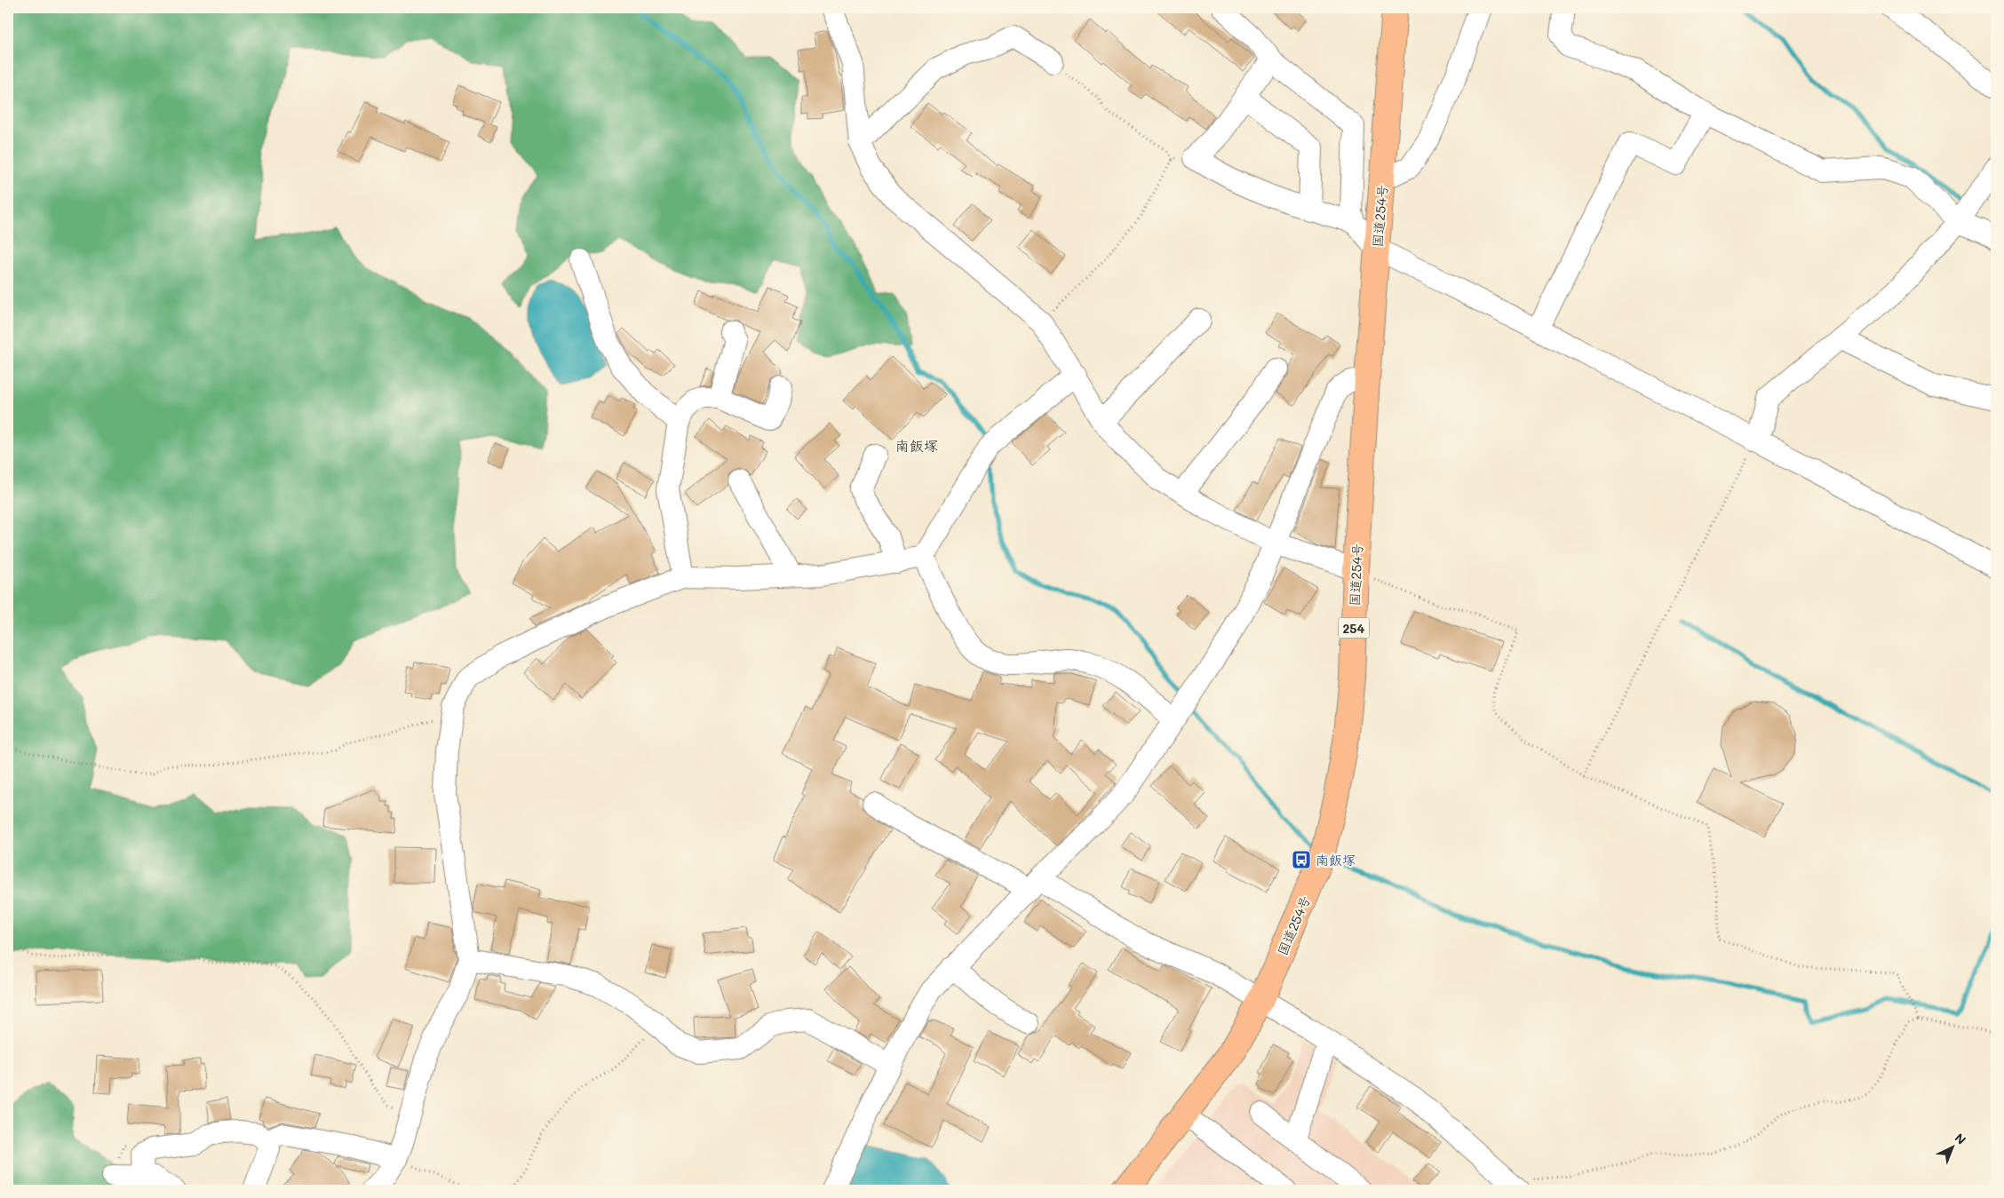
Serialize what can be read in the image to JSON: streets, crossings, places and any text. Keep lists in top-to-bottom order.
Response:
{
  "streets": {
    "highway": ["国道254号", "254"]
  },
  "districts": ["南飯塚"],
  "places": {
    "bus stop": ["南飯塚"]
  },
  "north": "top right"
}
